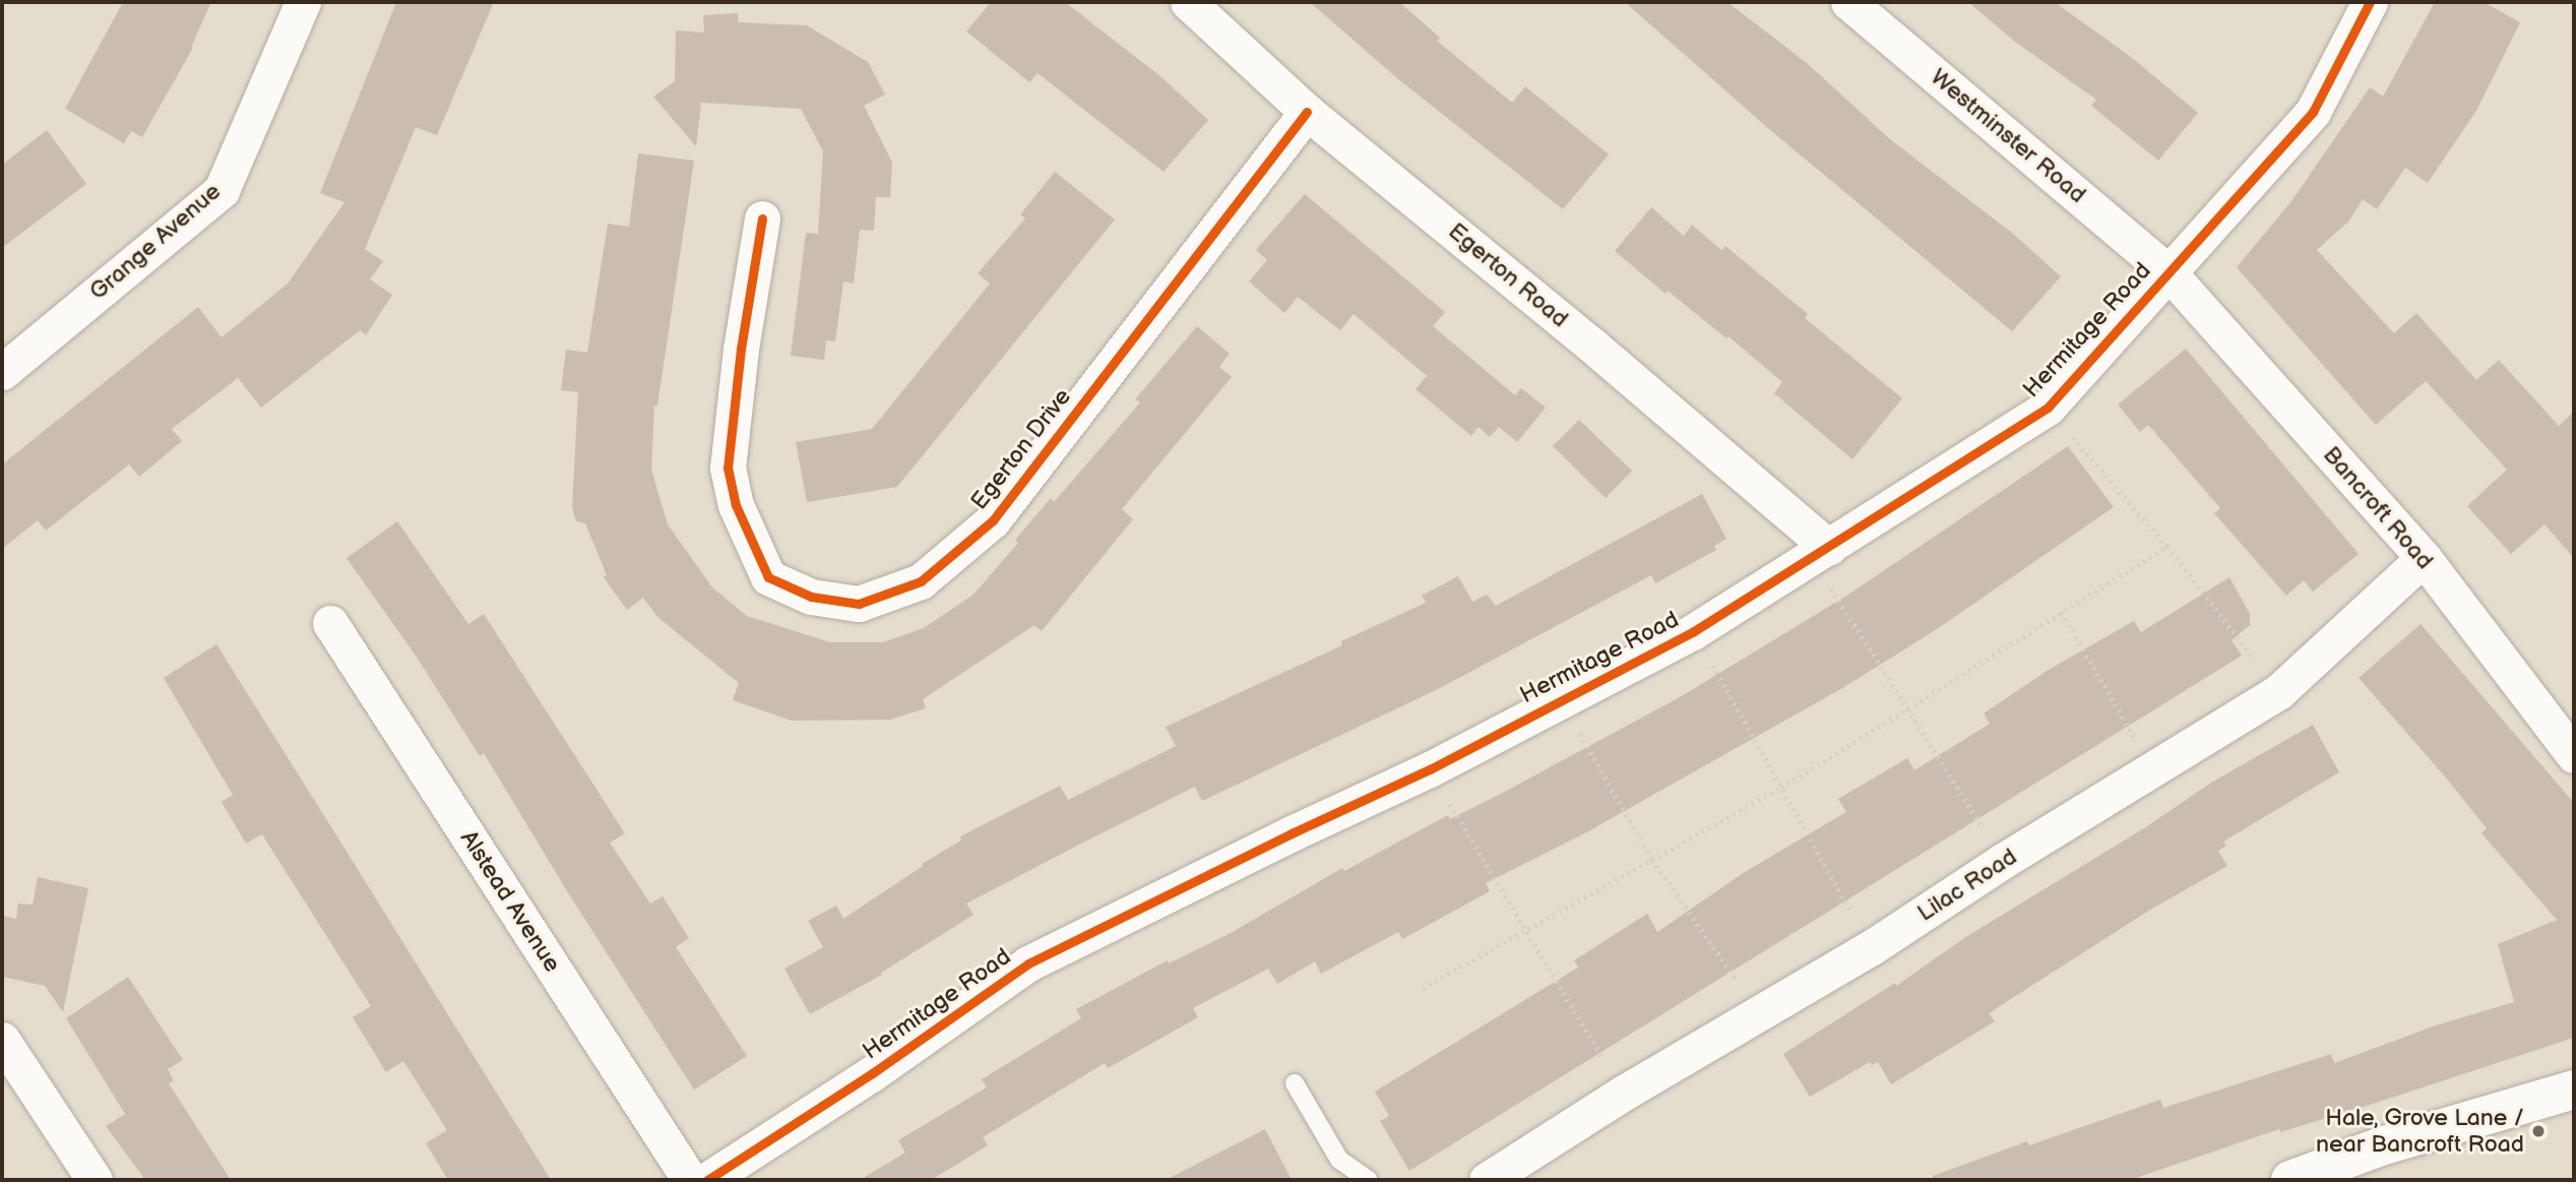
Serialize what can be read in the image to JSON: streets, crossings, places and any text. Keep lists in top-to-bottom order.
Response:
{
  "streets": {
    "street": [
      "Westminster Road",
      "Grange Avenue",
      "Egerton Road",
      "Hermitage Road",
      "Egerton Drive",
      "Bancroft Road",
      "Lilac Road",
      "Alstead Avenue"
    ]
  },
  "crossings": [
    ["Westminster Road", "Hermitage Road"],
    ["Westminster Road", "Bancroft Road"],
    ["Egerton Road", "Hermitage Road"],
    ["Egerton Road", "Egerton Drive"],
    ["Hermitage Road", "Bancroft Road"],
    ["Bancroft Road", "Lilac Road"]
  ],
  "places": ["Hale, Grove Lane / near Bancroft Road"]
}
